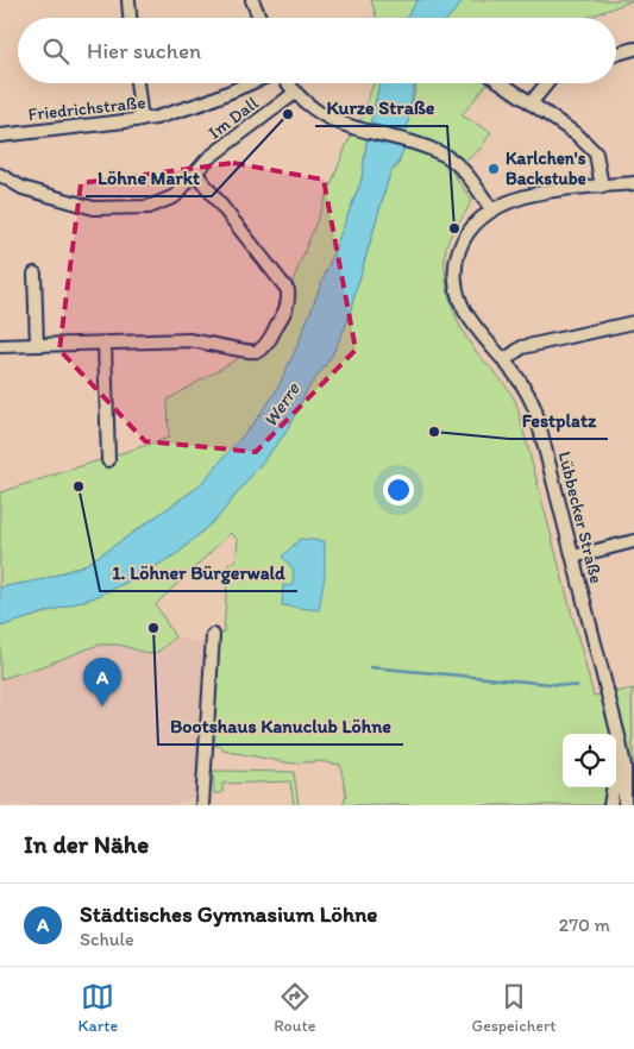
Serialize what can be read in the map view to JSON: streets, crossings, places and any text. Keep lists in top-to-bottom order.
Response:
{
  "streets": {
    "street": ["Friedrichstraße", "Im Dall", "Lübbecker Straße"]
  },
  "water": ["Werre"],
  "places": [
    "Löhne Markt",
    "Karlchen's Backstube",
    "Kurze Straße",
    "Festplatz",
    "1. Löhner Bürgerwald",
    "Bootshaus Kanuclub Löhne"
  ],
  "page": {
    "search": "Hier suchen",
    "pins": "A",
    "heading": "In der Nähe",
    "list": [
      {
        "mark": "A",
        "name": "Städtisches Gymnasium Löhne",
        "note": "Schule",
        "value": "270 m"
      }
    ],
    "nav": ["Karte", "Route", "Gespeichert"]
  }
}
